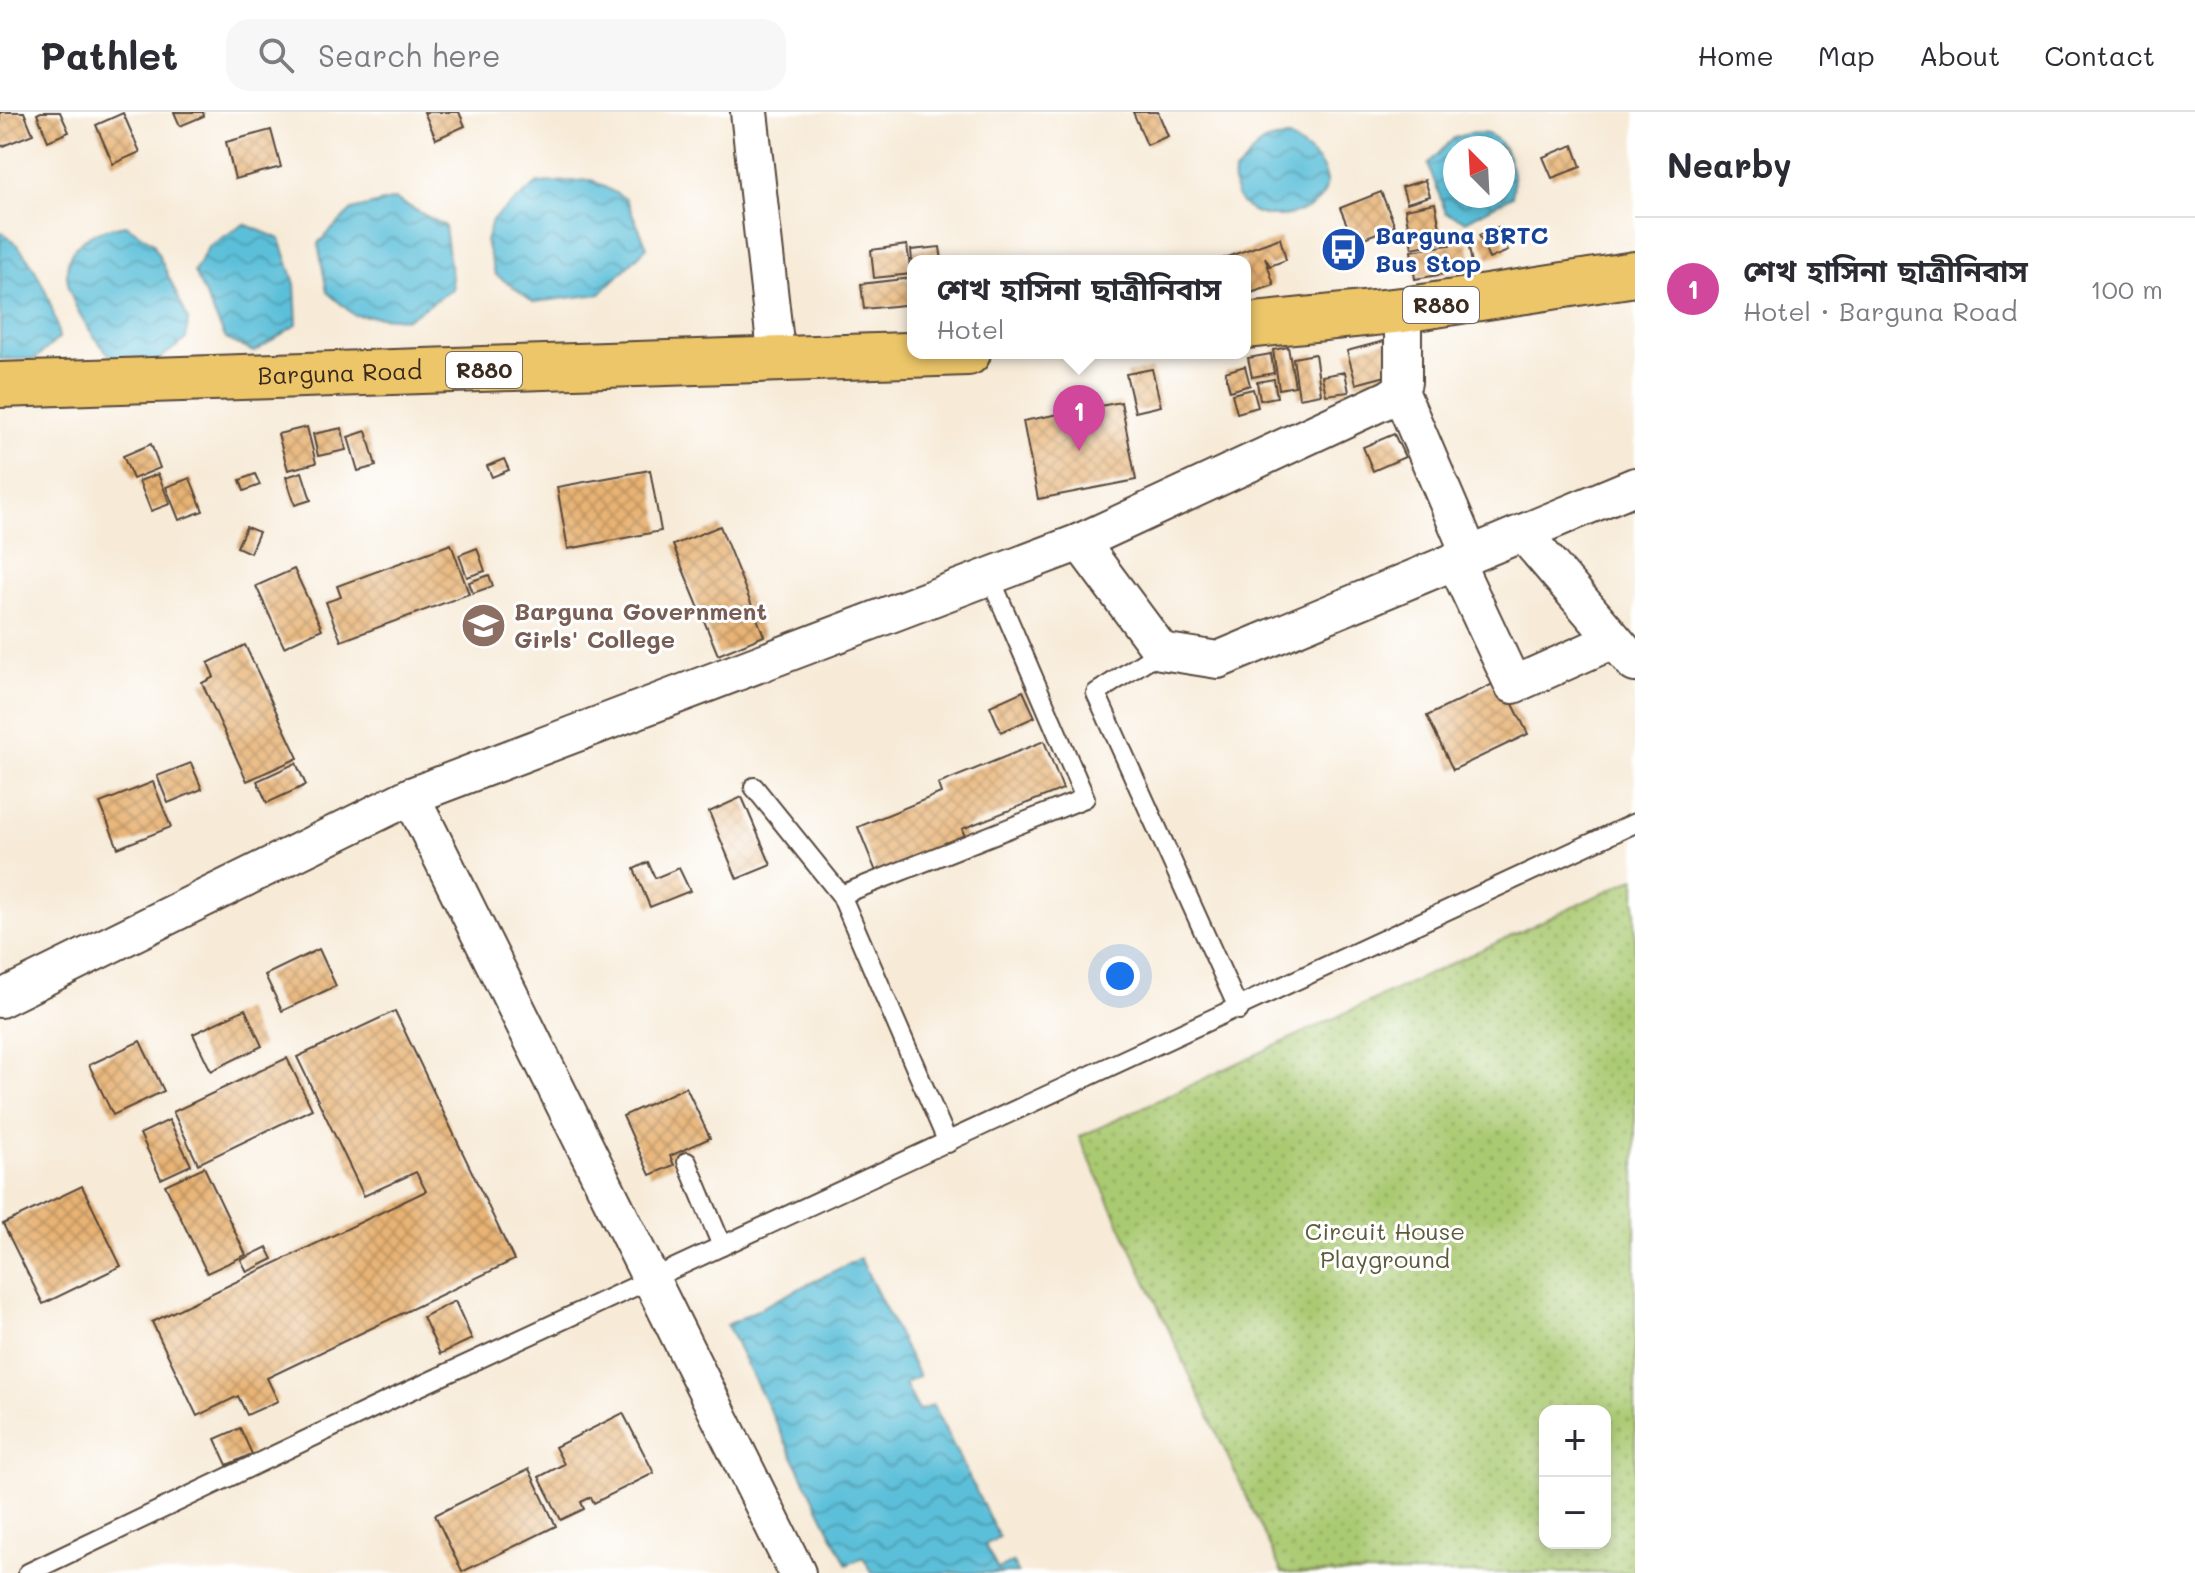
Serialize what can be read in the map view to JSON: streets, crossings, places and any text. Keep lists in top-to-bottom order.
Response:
{
  "streets": {
    "main road": ["R880", "Barguna Road"]
  },
  "parks": ["Circuit House Playground"],
  "places": {
    "bus stop": ["Barguna BRTC Bus Stop"],
    "school or university": ["Barguna Government Girls' College"]
  },
  "north": "top left",
  "page": {
    "header": "Pathlet",
    "search": "Search here",
    "nav": [
      "Home",
      "Map",
      "About",
      "Contact"
    ],
    "heading": "Nearby",
    "list": [
      {
        "mark": "1",
        "name": "শেখ হাসিনা ছাত্রীনিবাস",
        "note": "Hotel · Barguna Road",
        "value": "100 m"
      }
    ],
    "popup": ["শেখ হাসিনা ছাত্রীনিবাস", "Hotel"],
    "pins": "1",
    "map_buttons": ["+", "−"]
  }
}
